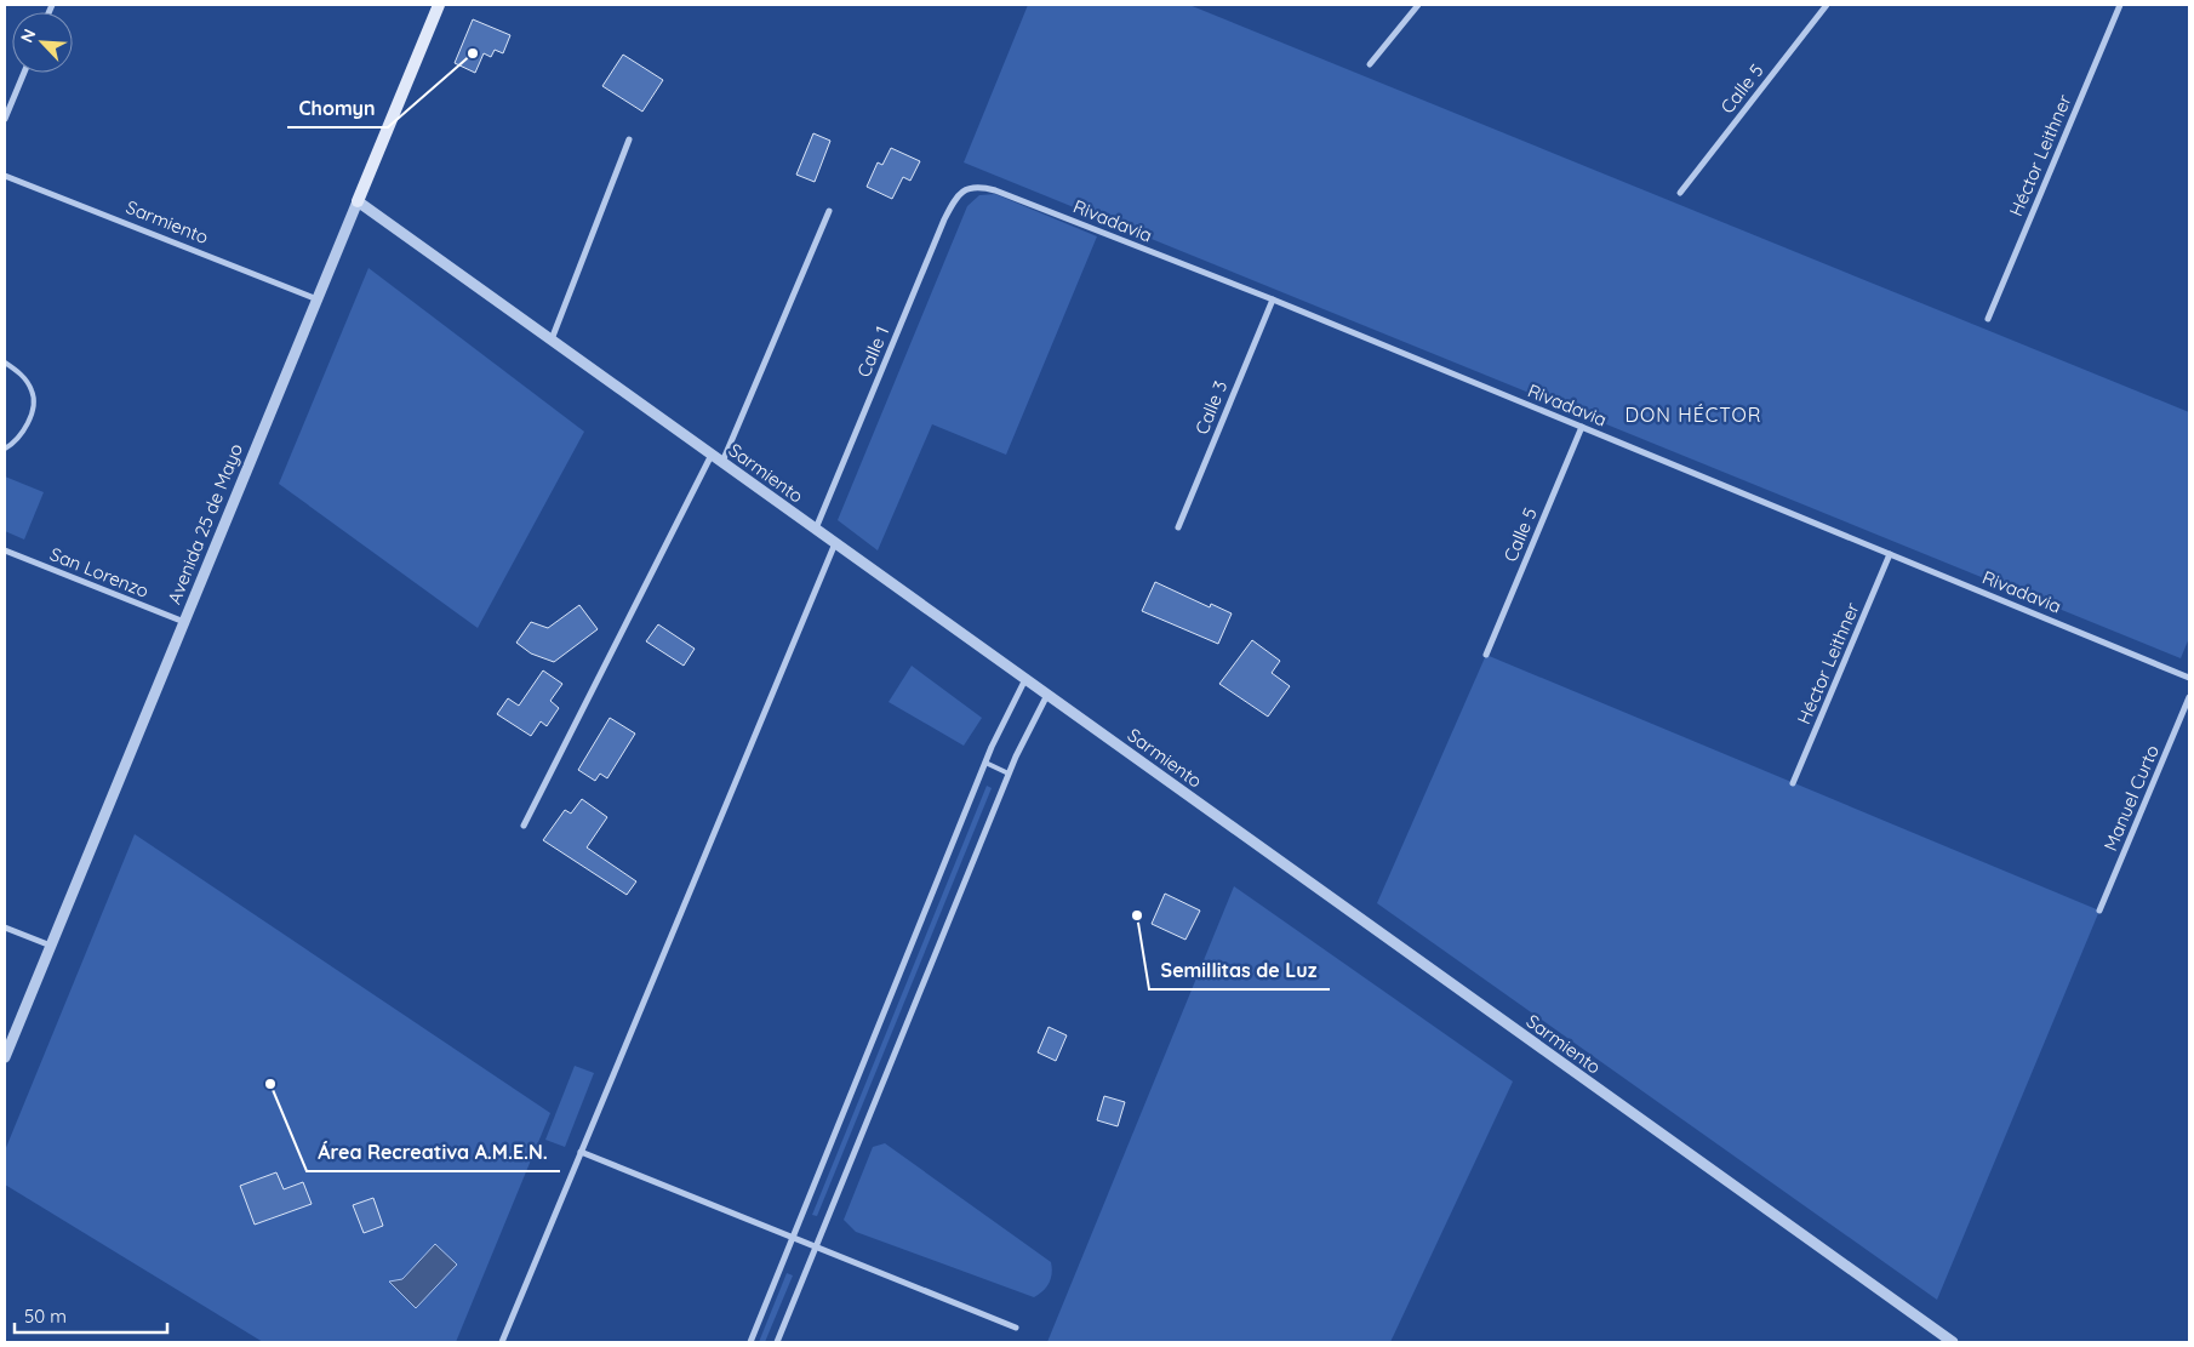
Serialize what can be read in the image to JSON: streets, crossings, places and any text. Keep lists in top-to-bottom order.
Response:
{
  "streets": {
    "main road": ["Avenida 25 de Mayo"],
    "street": [
      "Calle 5",
      "Héctor Leithner",
      "Rivadavia",
      "Sarmiento",
      "Calle 1",
      "Calle 3",
      "San Lorenzo",
      "Manuel Curto"
    ]
  },
  "crossings": [
    ["Calle 5", "Rivadavia"],
    ["Héctor Leithner", "Rivadavia"],
    ["Rivadavia", "Calle 1"],
    ["Rivadavia", "Calle 3"],
    ["Sarmiento", "Calle 1"],
    ["Sarmiento", "Avenida 25 de Mayo"],
    ["Avenida 25 de Mayo", "San Lorenzo"]
  ],
  "districts": ["DON HÉCTOR"],
  "places": ["Chomyn", "Semillitas de Luz", "Área Recreativa A.M.E.N."],
  "scale_bar": "50 m",
  "north": "top left"
}
